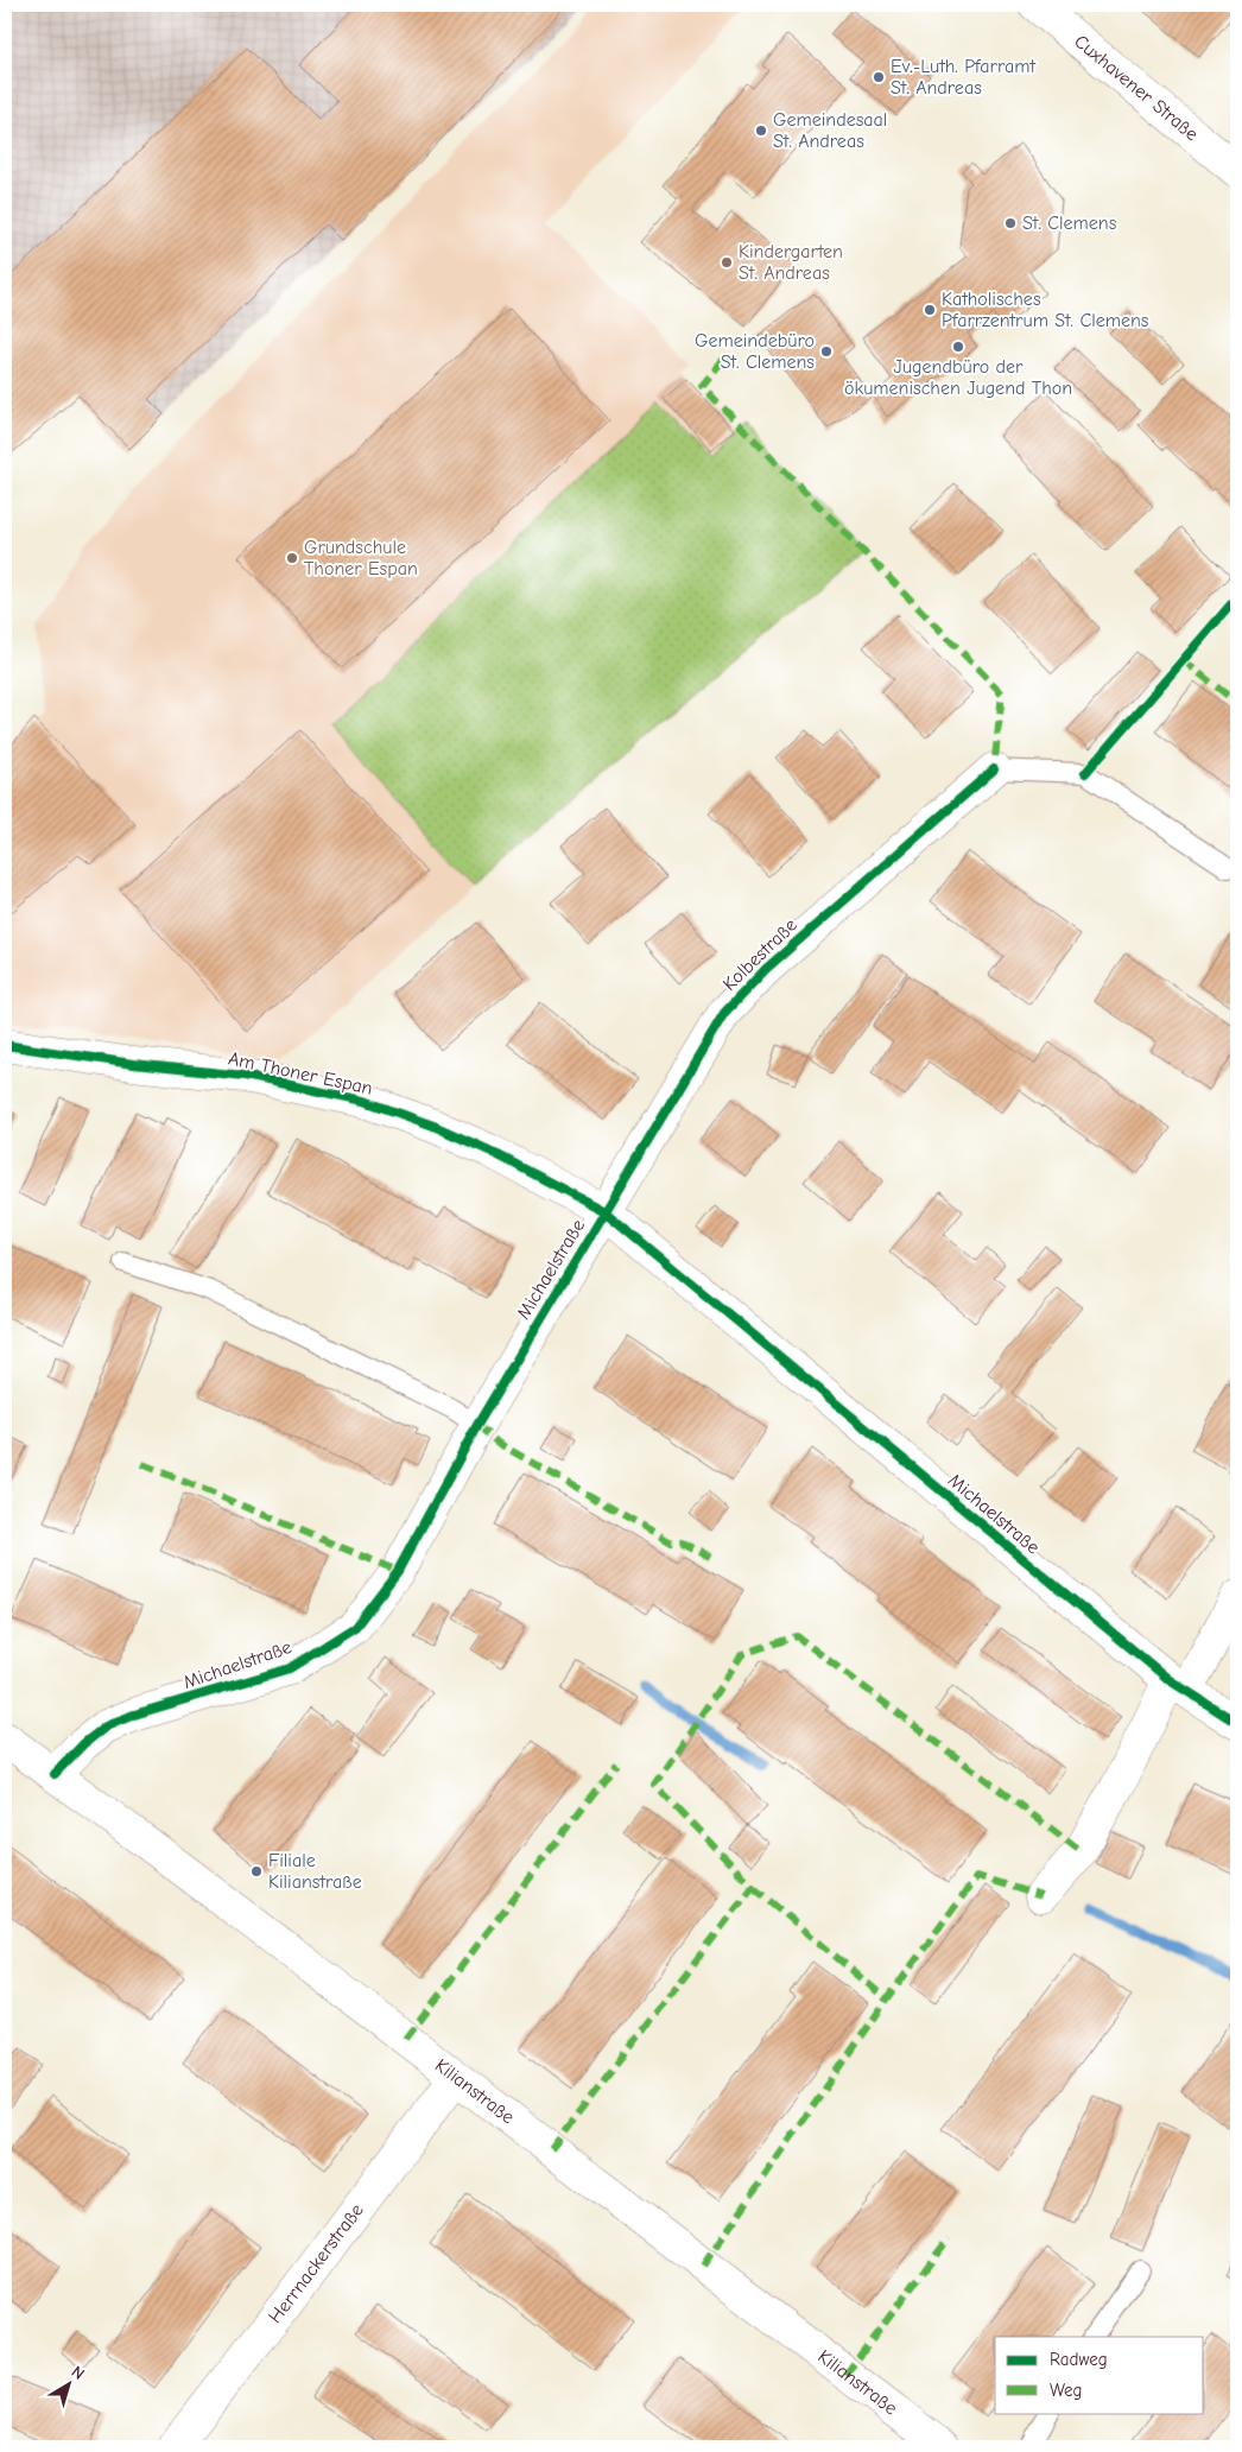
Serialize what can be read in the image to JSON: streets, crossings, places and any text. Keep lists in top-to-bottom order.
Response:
{
  "streets": {
    "street": [
      "Cuxhavener Straße",
      "Kolbestraße",
      "Am Thoner Espan",
      "Michaelstraße",
      "Kilianstraße",
      "Herrnackerstraße"
    ]
  },
  "crossings": [
    ["Kolbestraße", "Am Thoner Espan"],
    ["Kolbestraße", "Michaelstraße"],
    ["Am Thoner Espan", "Michaelstraße"],
    ["Michaelstraße", "Kilianstraße"],
    ["Kilianstraße", "Herrnackerstraße"]
  ],
  "places": [
    "Ev.-Luth. Pfarramt St. Andreas",
    "Gemeindesaal St. Andreas",
    "St. Clemens",
    "Kindergarten St. Andreas",
    "Katholisches Pfarrzentrum St. Clemens",
    "Jugendbüro der ökumenischen Jugend Thon",
    "Gemeindebüro St. Clemens",
    "Grundschule Thoner Espan",
    "Filiale Kilianstraße"
  ],
  "legend": ["Radweg", "Weg"],
  "north": "top right"
}
